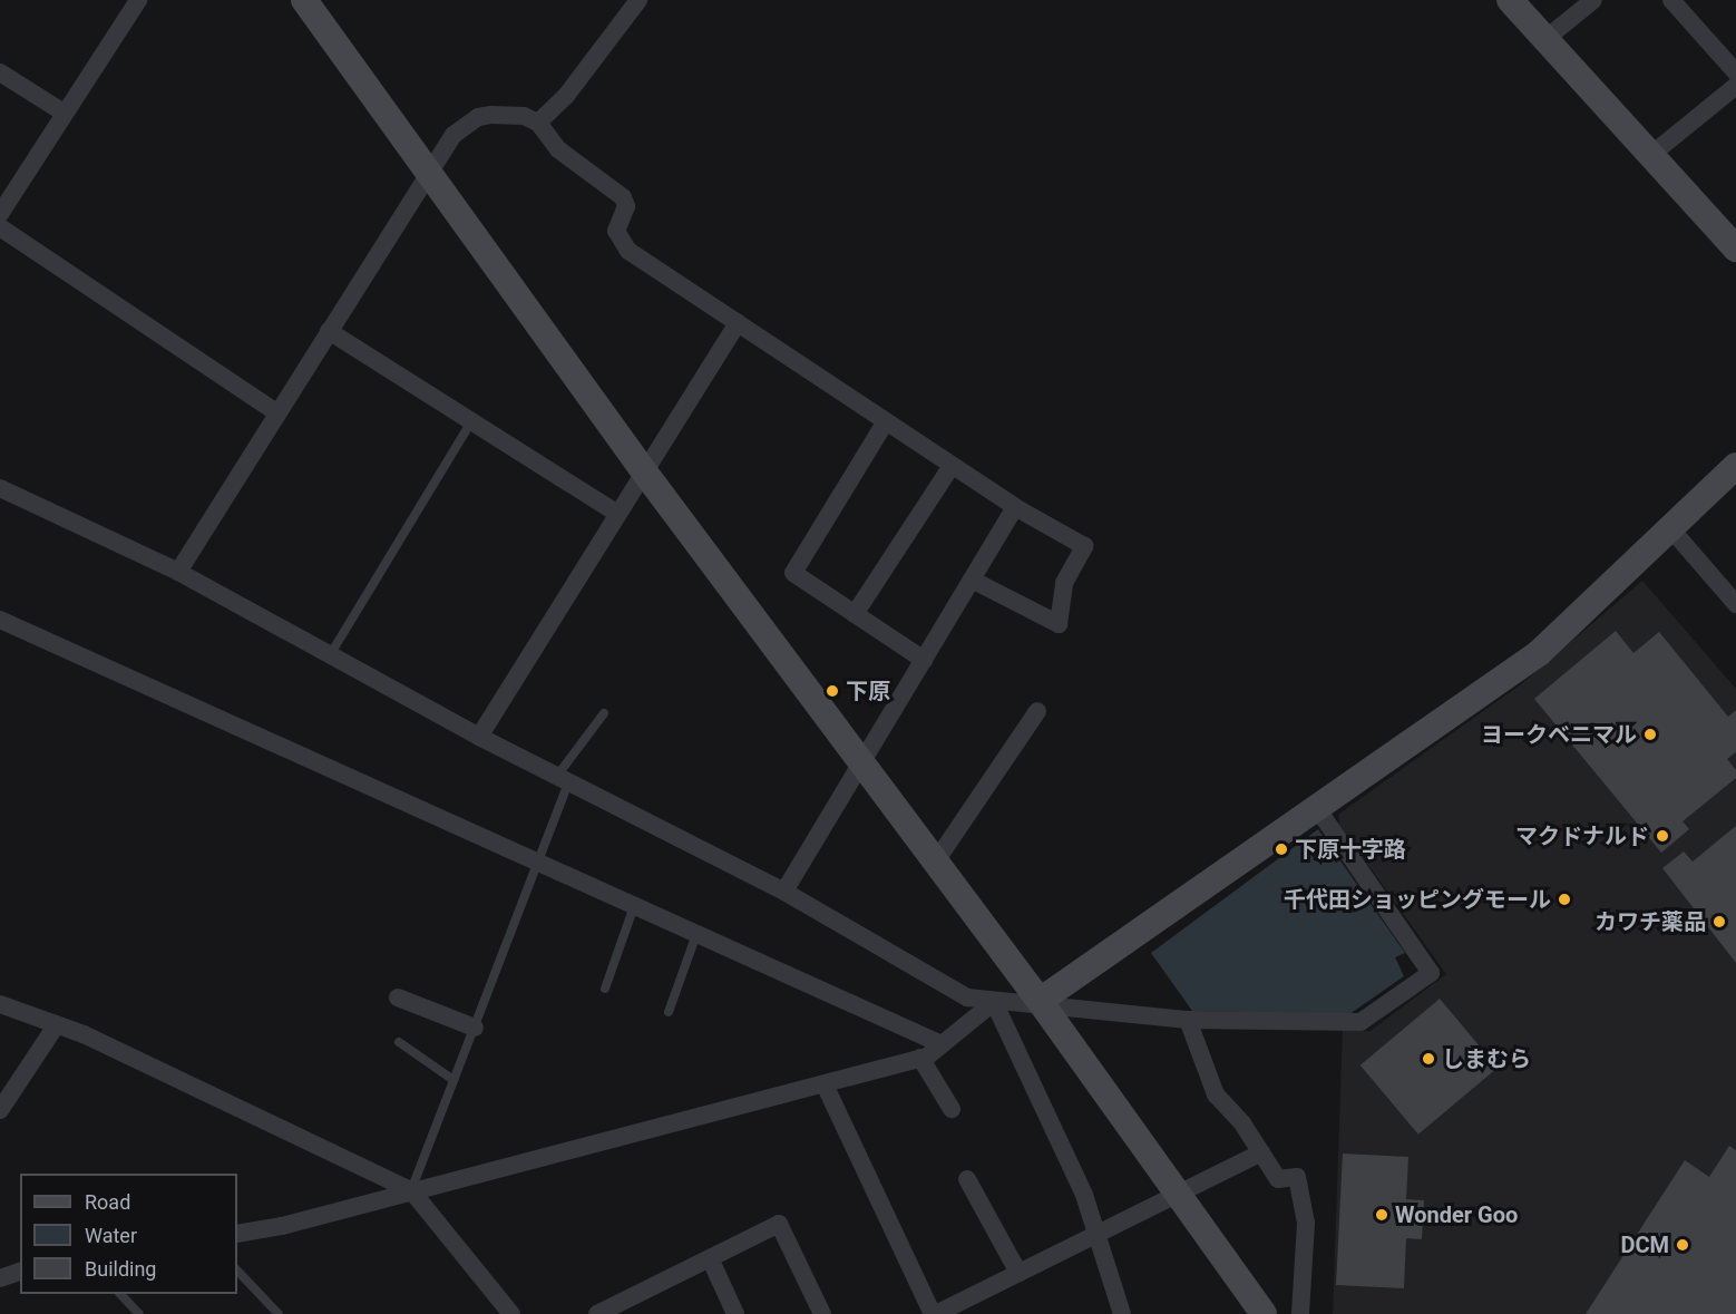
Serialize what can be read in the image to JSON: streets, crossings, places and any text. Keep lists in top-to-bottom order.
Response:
{
  "places": [
    "下原",
    "ヨークベニマル",
    "マクドナルド",
    "下原十字路",
    "千代田ショッピングモール",
    "カワチ薬品",
    "しまむら",
    "Wonder Goo",
    "DCM"
  ],
  "legend": ["Road", "Water", "Building"]
}
